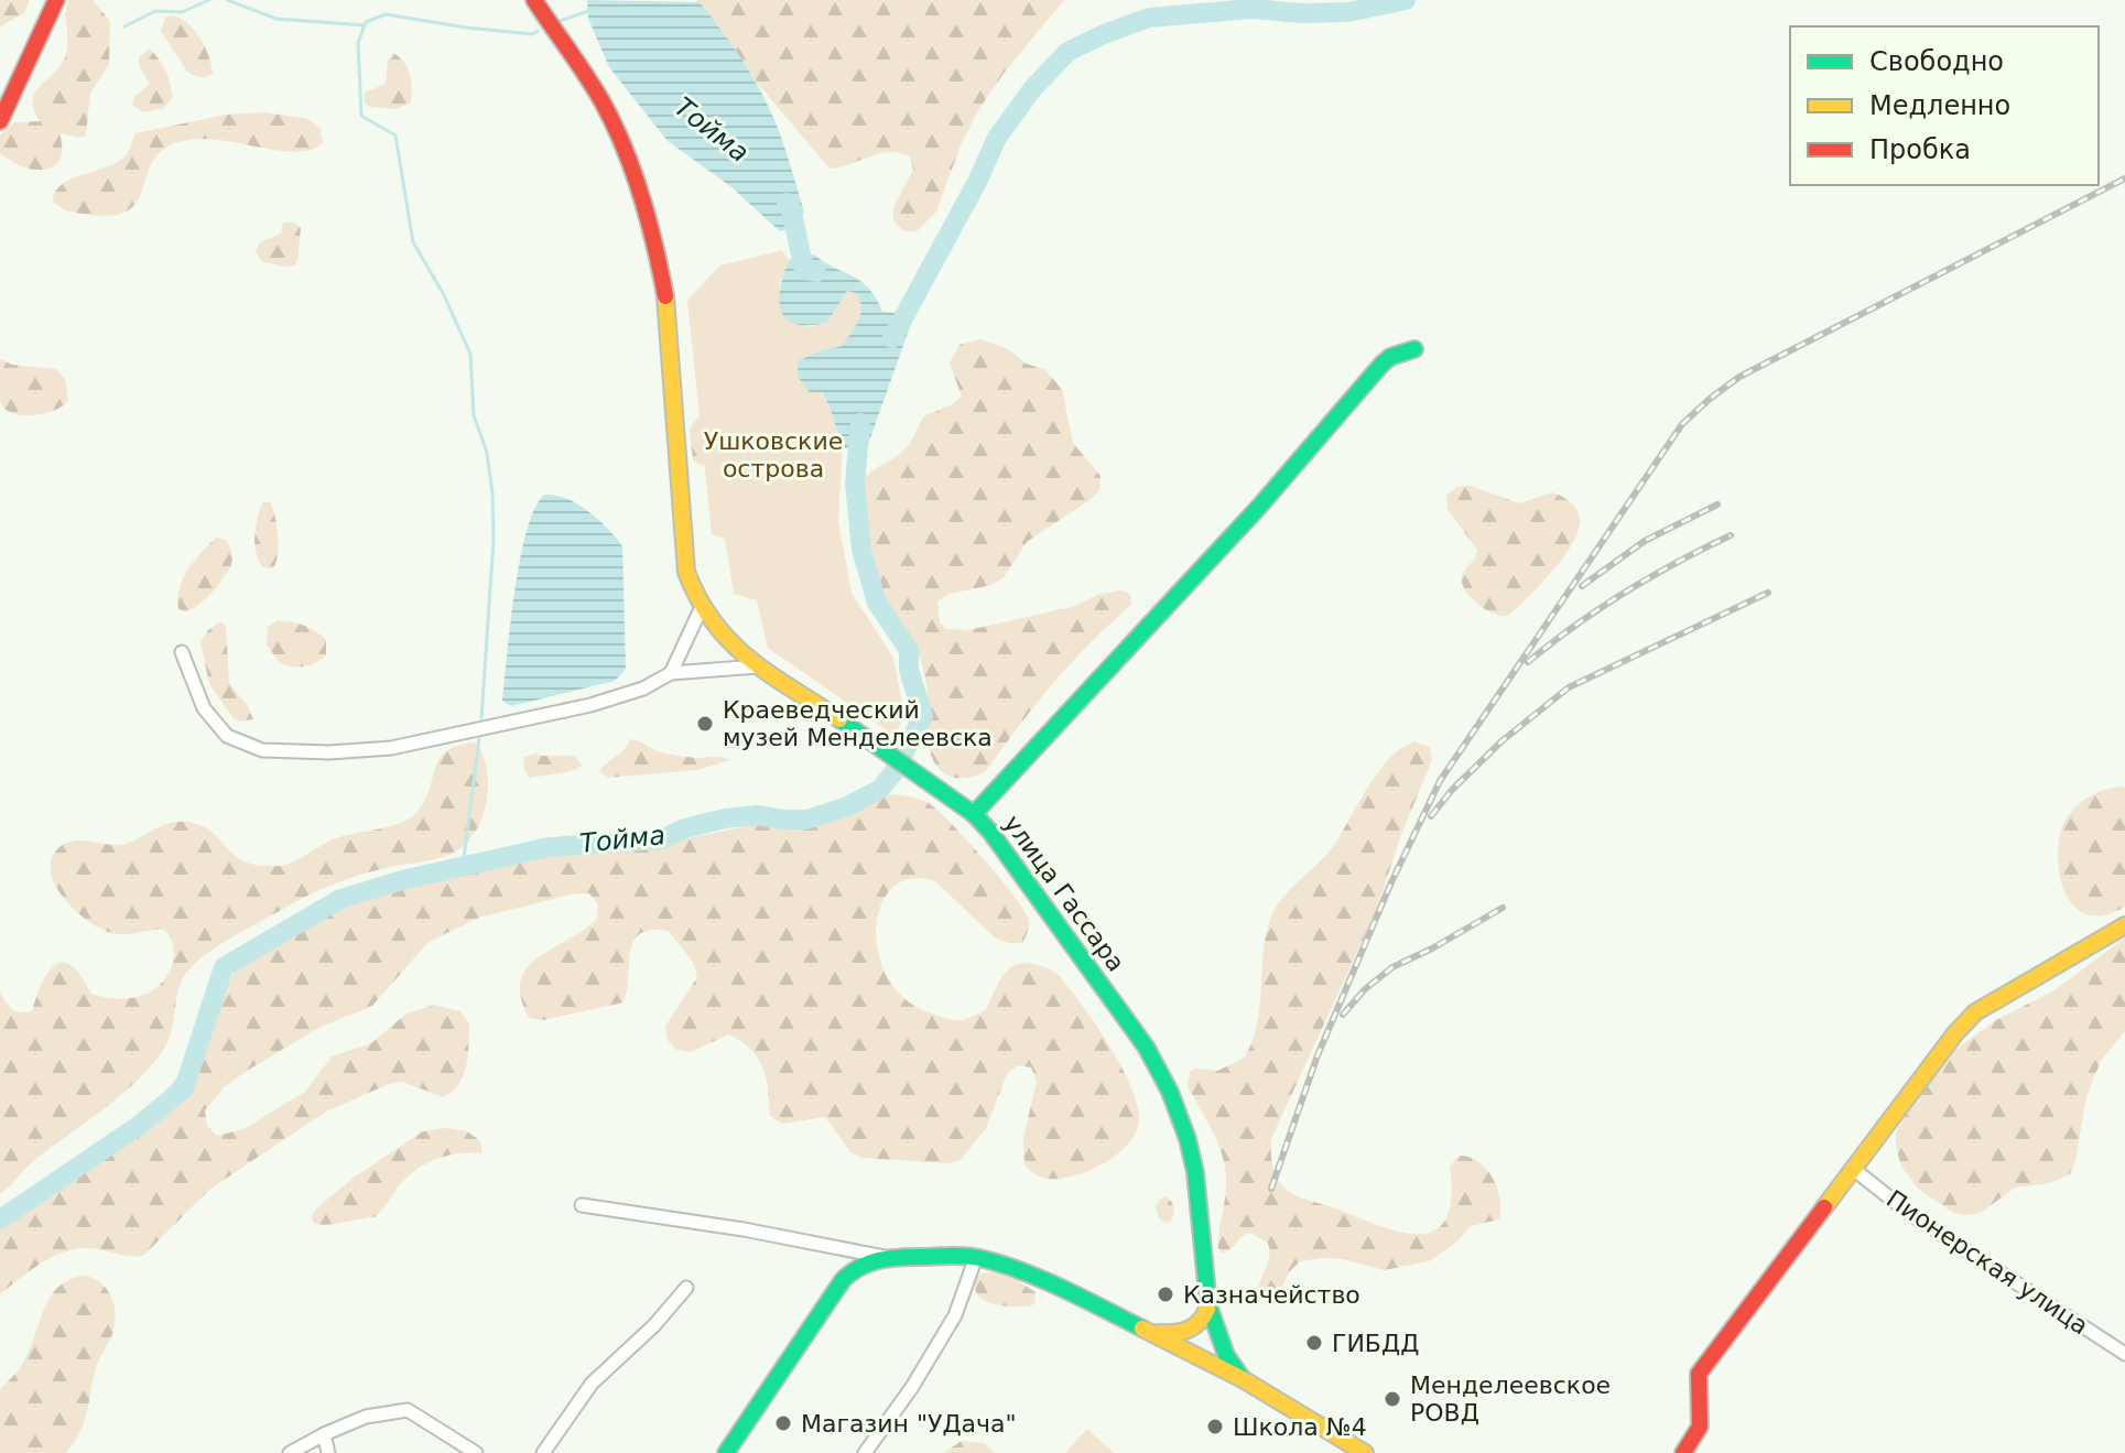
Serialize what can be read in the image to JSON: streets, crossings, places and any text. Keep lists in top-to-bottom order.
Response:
{
  "streets": {
    "street": ["улица Гассара", "Пионерская улица"]
  },
  "water": ["Тойма"],
  "parks": ["Ушковские острова"],
  "places": [
    "Краеведческий музей Менделеевска",
    "Казначейство",
    "ГИБДД",
    "Менделеевское РОВД",
    "Магазин \"УДача\"",
    "Школа №4"
  ],
  "legend": ["Свободно", "Медленно", "Пробка"]
}
